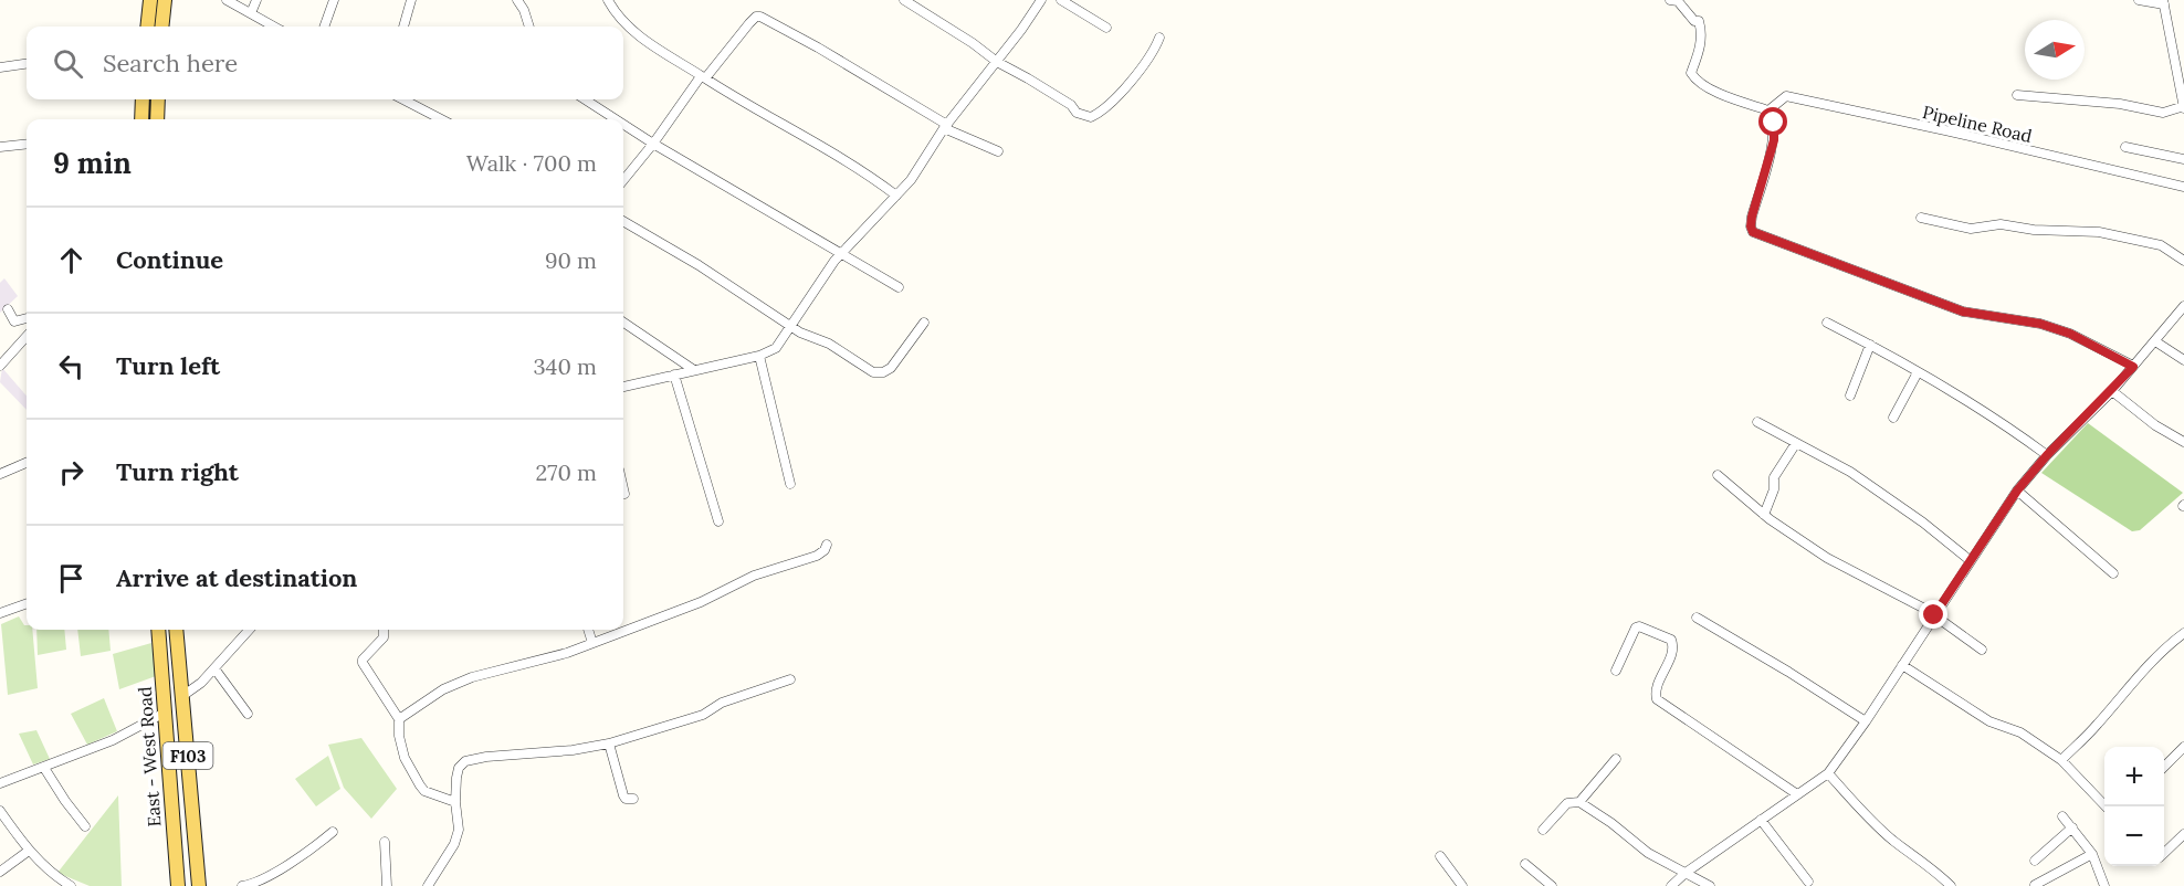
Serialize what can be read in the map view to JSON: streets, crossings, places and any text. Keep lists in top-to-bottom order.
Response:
{
  "streets": {
    "main road": ["F103", "East - West Road"],
    "street": ["Pipeline Road"]
  },
  "north": "right",
  "page": {
    "search": "Search here",
    "heading": ["9 min", "Walk · 700 m"],
    "list": [
      ["Continue", "90 m"],
      ["Turn left", "340 m"],
      ["Turn right", "270 m"],
      "Arrive at destination"
    ],
    "map_buttons": ["+", "−"]
  }
}
